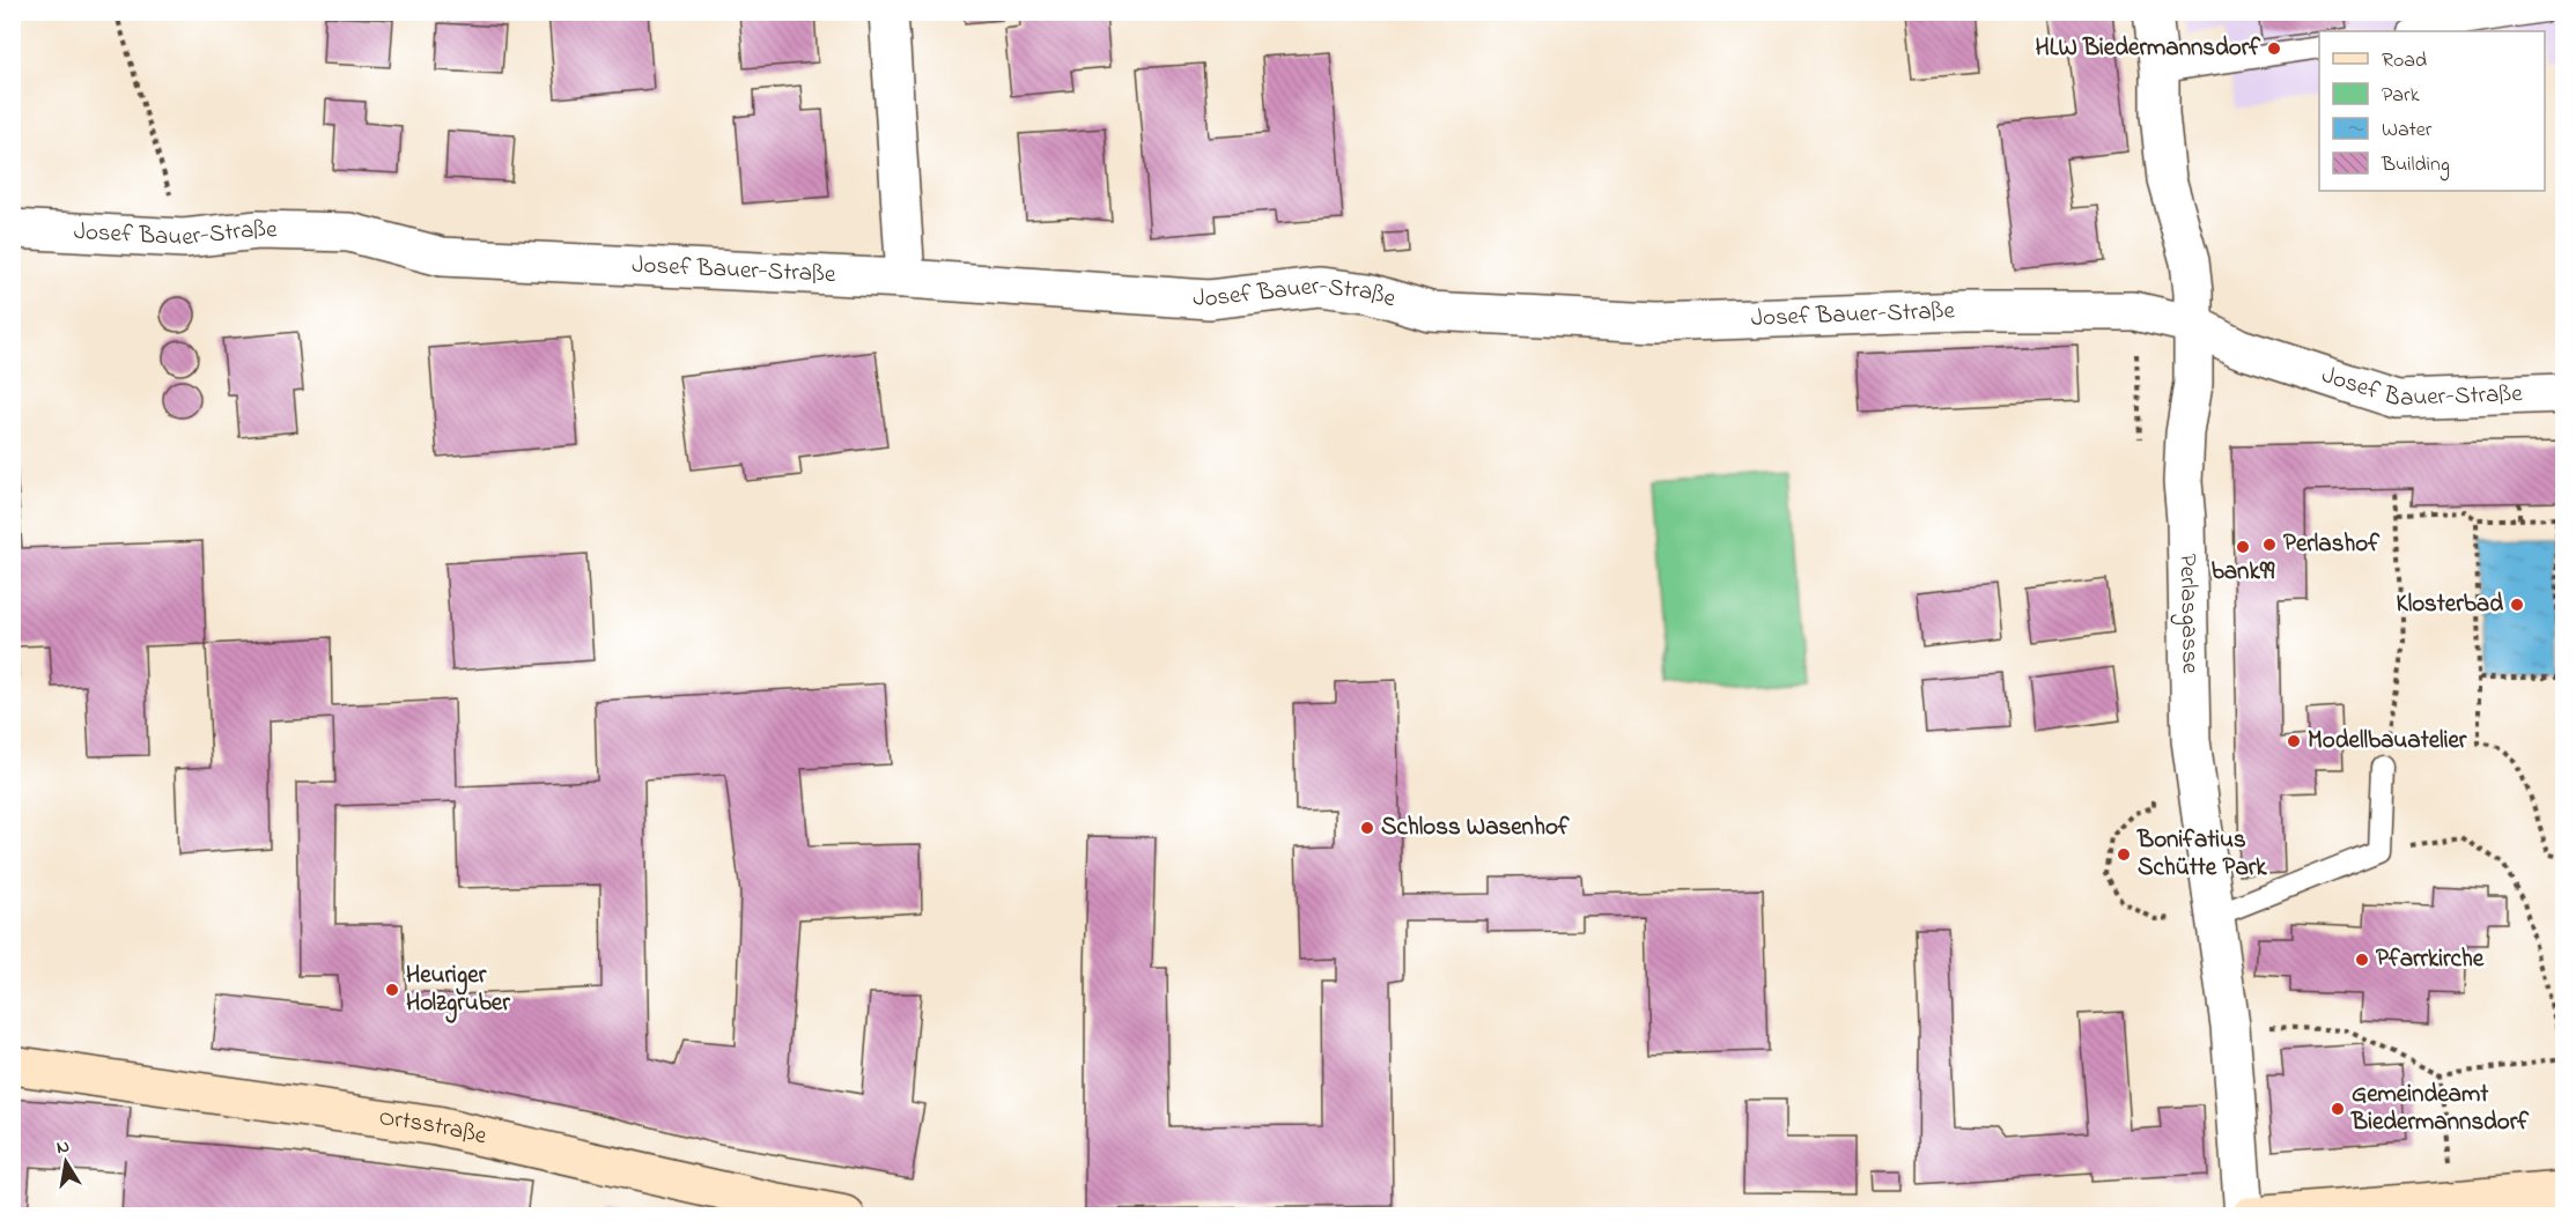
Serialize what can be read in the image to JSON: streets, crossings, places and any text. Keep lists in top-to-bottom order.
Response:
{
  "streets": {
    "street": ["Josef Bauer-Straße", "Perlasgasse", "Ortsstraße"]
  },
  "crossings": [
    ["Josef Bauer-Straße", "Perlasgasse"]
  ],
  "places": [
    "HLW Biedermannsdorf",
    "Perlashof",
    "bank99",
    "Klosterbad",
    "Modellbauatelier",
    "Schloss Wasenhof",
    "Bonifatius Schütte Park",
    "Pfarrkirche",
    "Heuriger Holzgruber",
    "Gemeindeamt Biedermannsdorf"
  ],
  "legend": [
    "Road",
    "Park",
    "Water",
    "Building"
  ],
  "north": "top"
}
